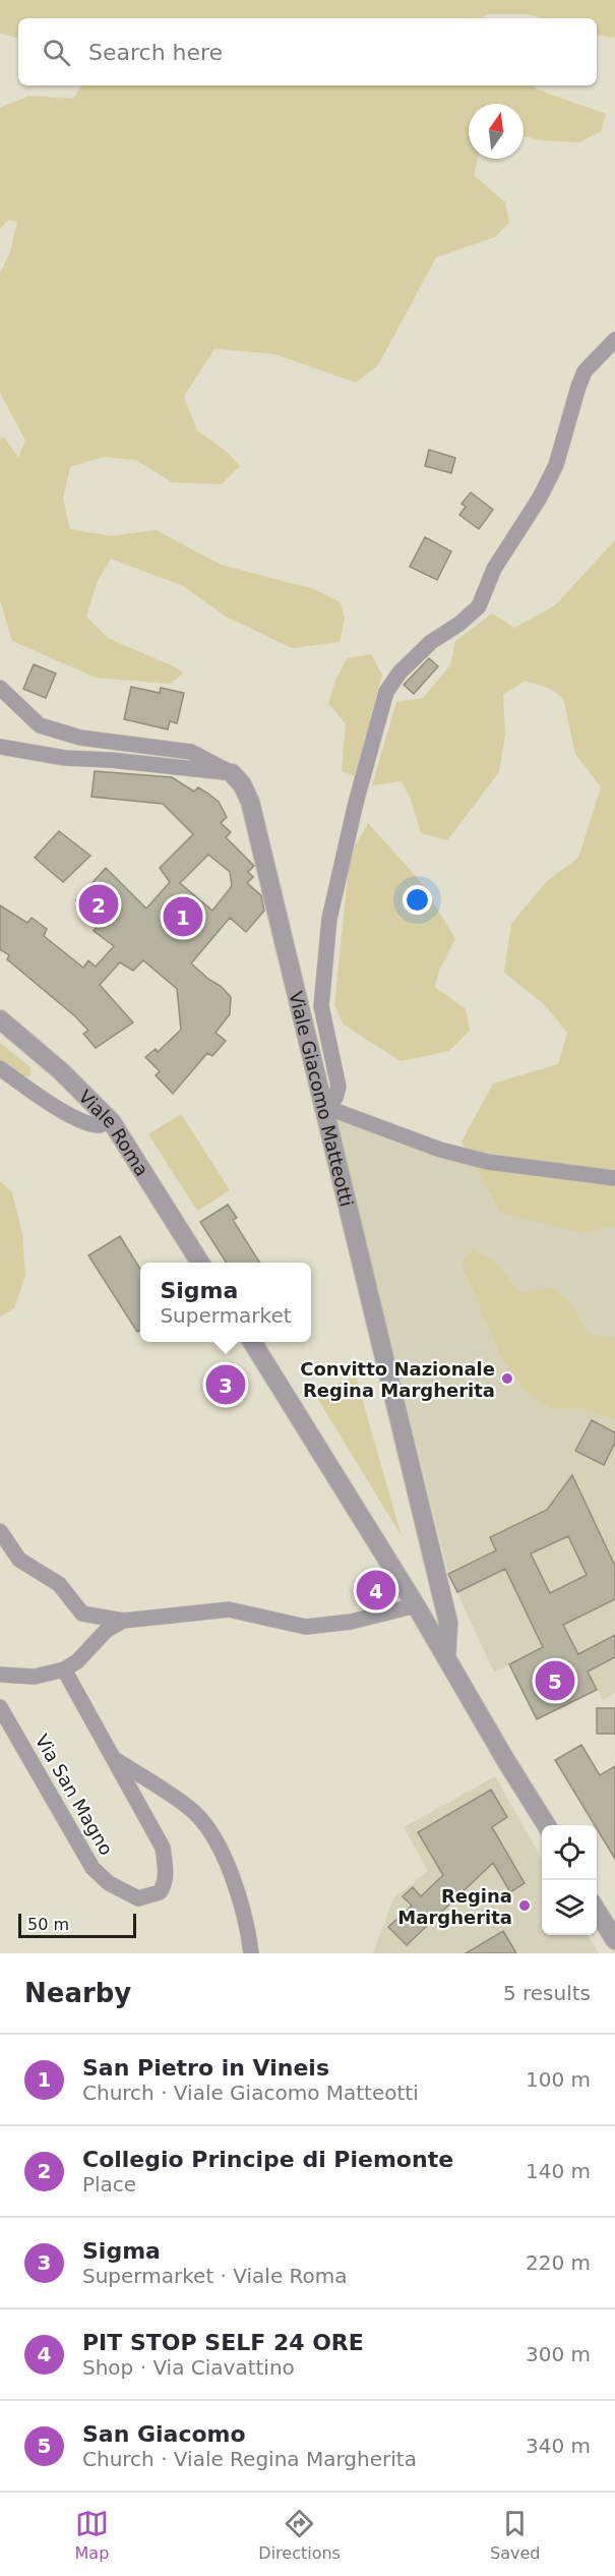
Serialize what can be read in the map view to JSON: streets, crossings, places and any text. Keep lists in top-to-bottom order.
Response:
{
  "streets": {
    "street": ["Viale Giacomo Matteotti", "Viale Roma", "Via San Magno"]
  },
  "places": ["Convitto Nazionale Regina Margherita", "Regina Margherita"],
  "scale_bar": "50 m",
  "north": "top",
  "page": {
    "search": "Search here",
    "pins": [
      "2",
      "1",
      "3",
      "4",
      "5"
    ],
    "popup": ["Sigma", "Supermarket"],
    "scale": "50 m",
    "heading": ["Nearby", "5 results"],
    "list": [
      {
        "mark": "1",
        "name": "San Pietro in Vineis",
        "note": "Church · Viale Giacomo Matteotti",
        "value": "100 m"
      },
      {
        "mark": "2",
        "name": "Collegio Principe di Piemonte",
        "note": "Place",
        "value": "140 m"
      },
      {
        "mark": "3",
        "name": "Sigma",
        "note": "Supermarket · Viale Roma",
        "value": "220 m"
      },
      {
        "mark": "4",
        "name": "PIT STOP SELF 24 ORE",
        "note": "Shop · Via Ciavattino",
        "value": "300 m"
      },
      {
        "mark": "5",
        "name": "San Giacomo",
        "note": "Church · Viale Regina Margherita",
        "value": "340 m"
      }
    ],
    "nav": ["Map", "Directions", "Saved"]
  }
}
